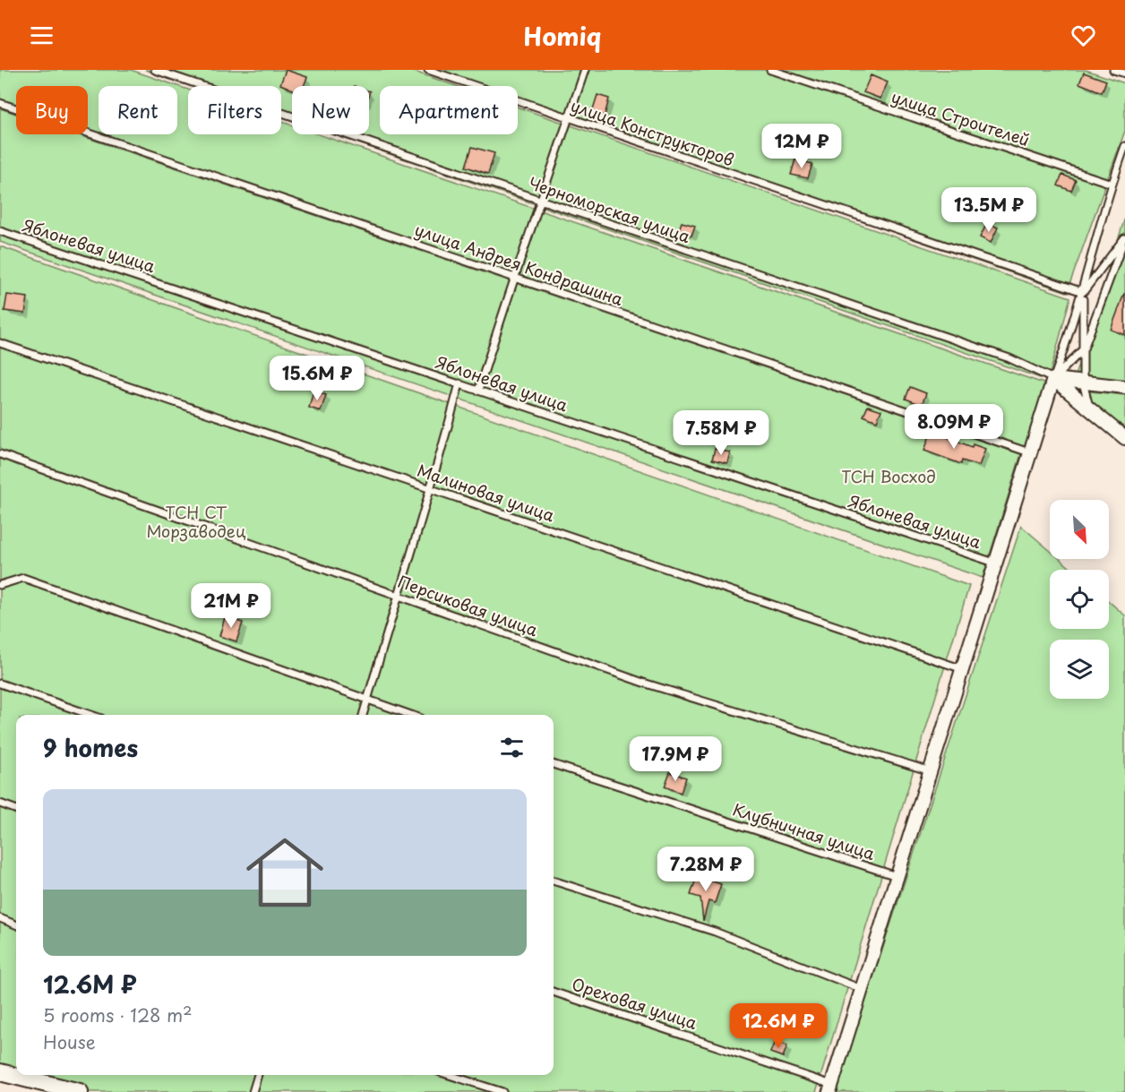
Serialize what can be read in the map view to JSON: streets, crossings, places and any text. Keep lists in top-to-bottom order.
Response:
{
  "streets": {
    "lane": [
      "улица Строителей",
      "улица Конструкторов",
      "Черноморская улица",
      "Яблоневая улица",
      "улица Андрея Кондрашина",
      "Малиновая улица",
      "Персиковая улица",
      "Клубничная улица",
      "Ореховая улица"
    ]
  },
  "parks": ["ТСН Восход", "ТСН СТ Морзаводец"],
  "north": "bottom right",
  "page": {
    "header": "Homiq",
    "chip": [
      "Buy",
      "Rent",
      "Filters",
      "New",
      "Apartment"
    ],
    "price": [
      "12M ₽",
      "13.5M ₽",
      "15.6M ₽",
      "8.09M ₽",
      "7.58M ₽",
      "21M ₽",
      "17.9M ₽",
      "7.28M ₽",
      "12.6M ₽"
    ],
    "heading": "9 homes",
    "list": [
      {
        "name": "12.6M ₽",
        "note": "5 rooms · 128 m² · House"
      }
    ]
  }
}
